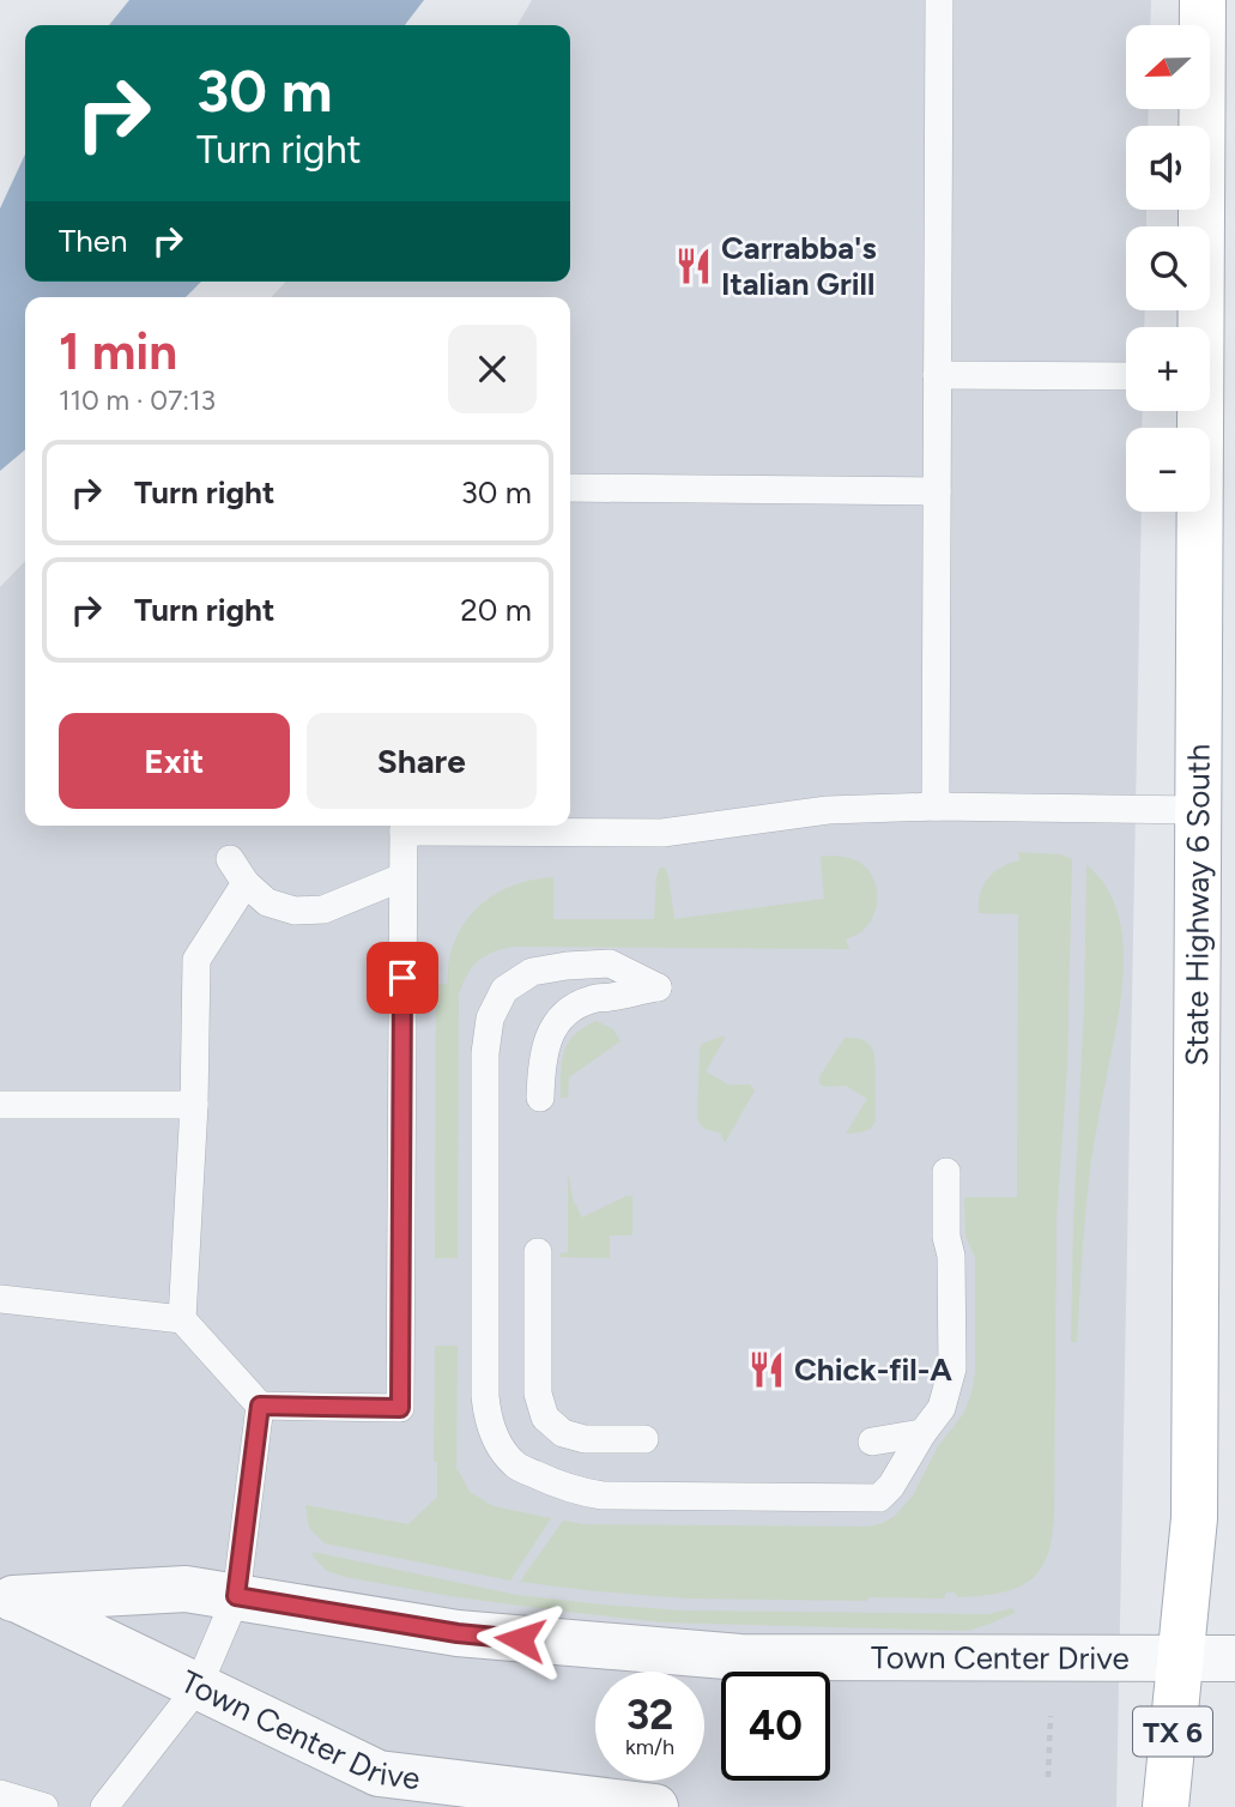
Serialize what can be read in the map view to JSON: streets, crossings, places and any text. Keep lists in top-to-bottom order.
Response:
{
  "streets": {
    "main road": ["State Highway 6 South", "TX 6"],
    "street": ["Town Center Drive"]
  },
  "crossings": [
    ["State Highway 6 South", "Town Center Drive"]
  ],
  "places": {
    "restaurant": ["Carrabba's Italian Grill", "Chick-fil-A"]
  },
  "north": "left",
  "page": {
    "map_buttons": ["+", "−"],
    "turn": ["30 m", "Turn right"],
    "then": "Then",
    "heading": ["1 min", "110 m · 07:13"],
    "list": [
      {
        "name": "Turn right",
        "value": "30 m"
      },
      {
        "name": "Turn right",
        "value": "20 m"
      }
    ],
    "buttons": ["Exit", "Share"],
    "speed": "32 km/h",
    "limit": "40"
  }
}
